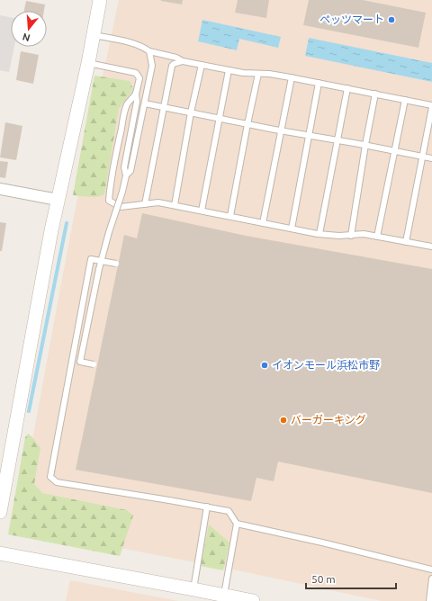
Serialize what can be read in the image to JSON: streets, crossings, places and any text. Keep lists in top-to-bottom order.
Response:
{
  "places": ["ペッツマート", "イオンモール浜松市野", "バーガーキング"],
  "scale_bar": "50 m",
  "north": "bottom"
}
